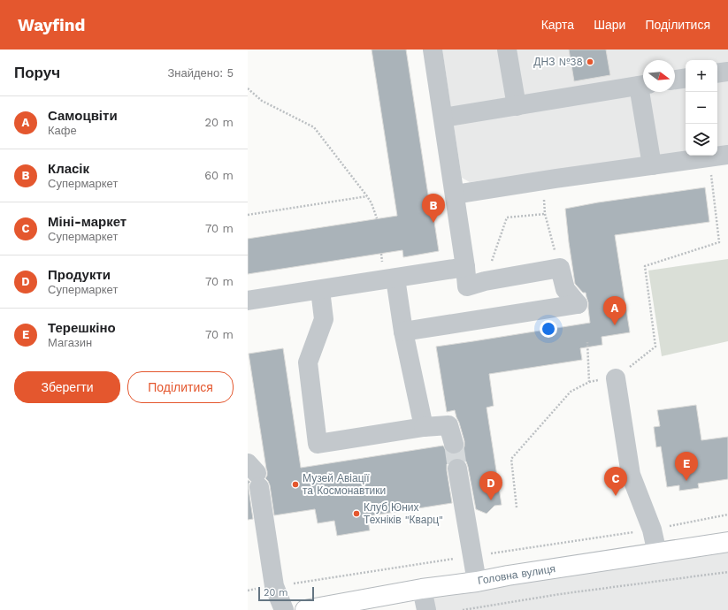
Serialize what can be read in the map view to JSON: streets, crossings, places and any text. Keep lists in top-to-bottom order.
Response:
{
  "streets": {
    "main road": ["Головна вулиця"]
  },
  "places": ["ДНЗ №38", "Музей Авіації та Космонавтики", "Клуб Юних Техніків \"Кварц\""],
  "scale_bar": "20 m",
  "north": "right",
  "page": {
    "header": "Wayfind",
    "nav": ["Карта", "Шари", "Поділитися"],
    "heading": ["Поруч", "Знайдено: 5"],
    "map_buttons": ["+", "−"],
    "list": [
      {
        "mark": "A",
        "name": "Самоцвіти",
        "note": "Кафе",
        "value": "20 m"
      },
      {
        "mark": "B",
        "name": "Класік",
        "note": "Супермаркет",
        "value": "60 m"
      },
      {
        "mark": "C",
        "name": "Міні-маркет",
        "note": "Супермаркет",
        "value": "70 m"
      },
      {
        "mark": "D",
        "name": "Продукти",
        "note": "Супермаркет",
        "value": "70 m"
      },
      {
        "mark": "E",
        "name": "Терешкіно",
        "note": "Магазин",
        "value": "70 m"
      }
    ],
    "pins": [
      "B",
      "A",
      "E",
      "C",
      "D"
    ],
    "buttons": ["Зберегти", "Поділитися"],
    "scale": "20 m"
  }
}
